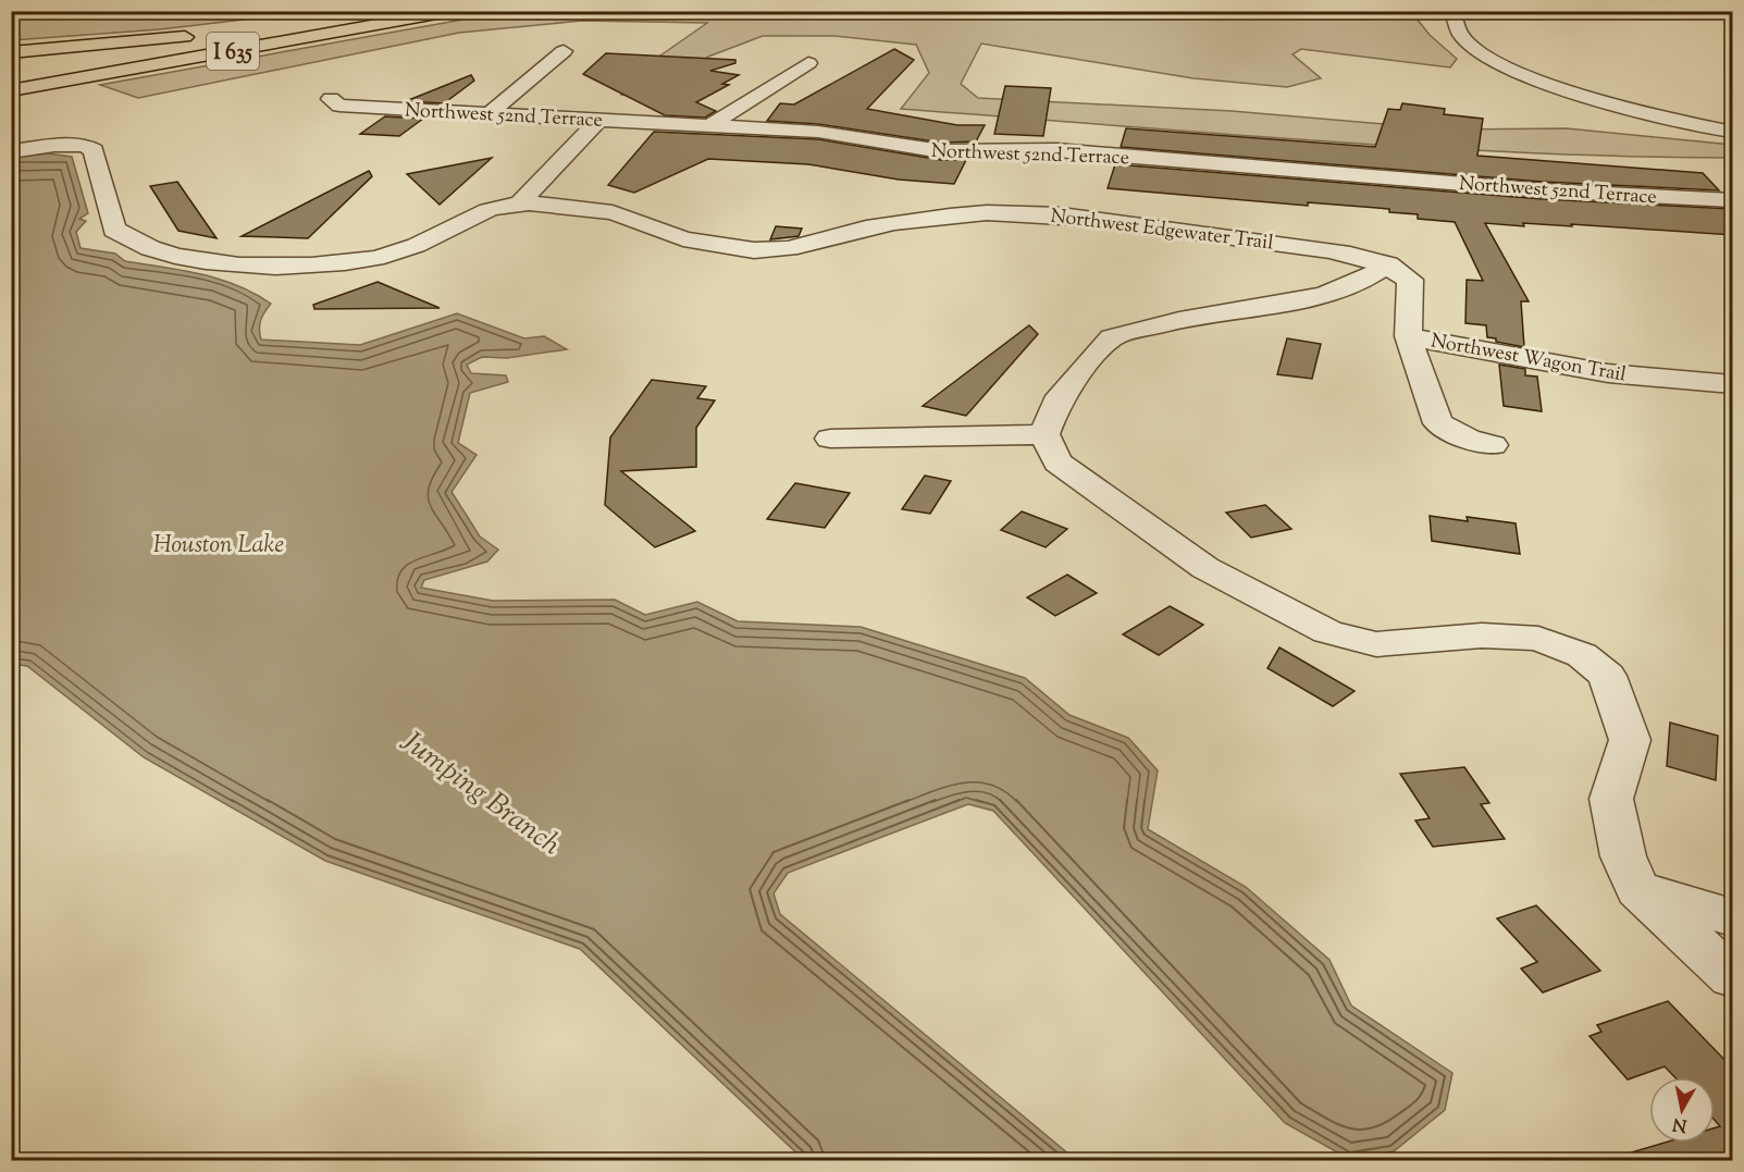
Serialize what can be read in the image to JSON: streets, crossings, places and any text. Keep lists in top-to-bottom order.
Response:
{
  "streets": {
    "highway": ["I 635"],
    "street": ["Northwest 52nd Terrace", "Northwest Edgewater Trail", "Northwest Wagon Trail"]
  },
  "crossings": [
    ["Northwest Edgewater Trail", "Northwest Wagon Trail"]
  ],
  "water": ["Houston Lake", "Jumping Branch"],
  "north": "bottom"
}
